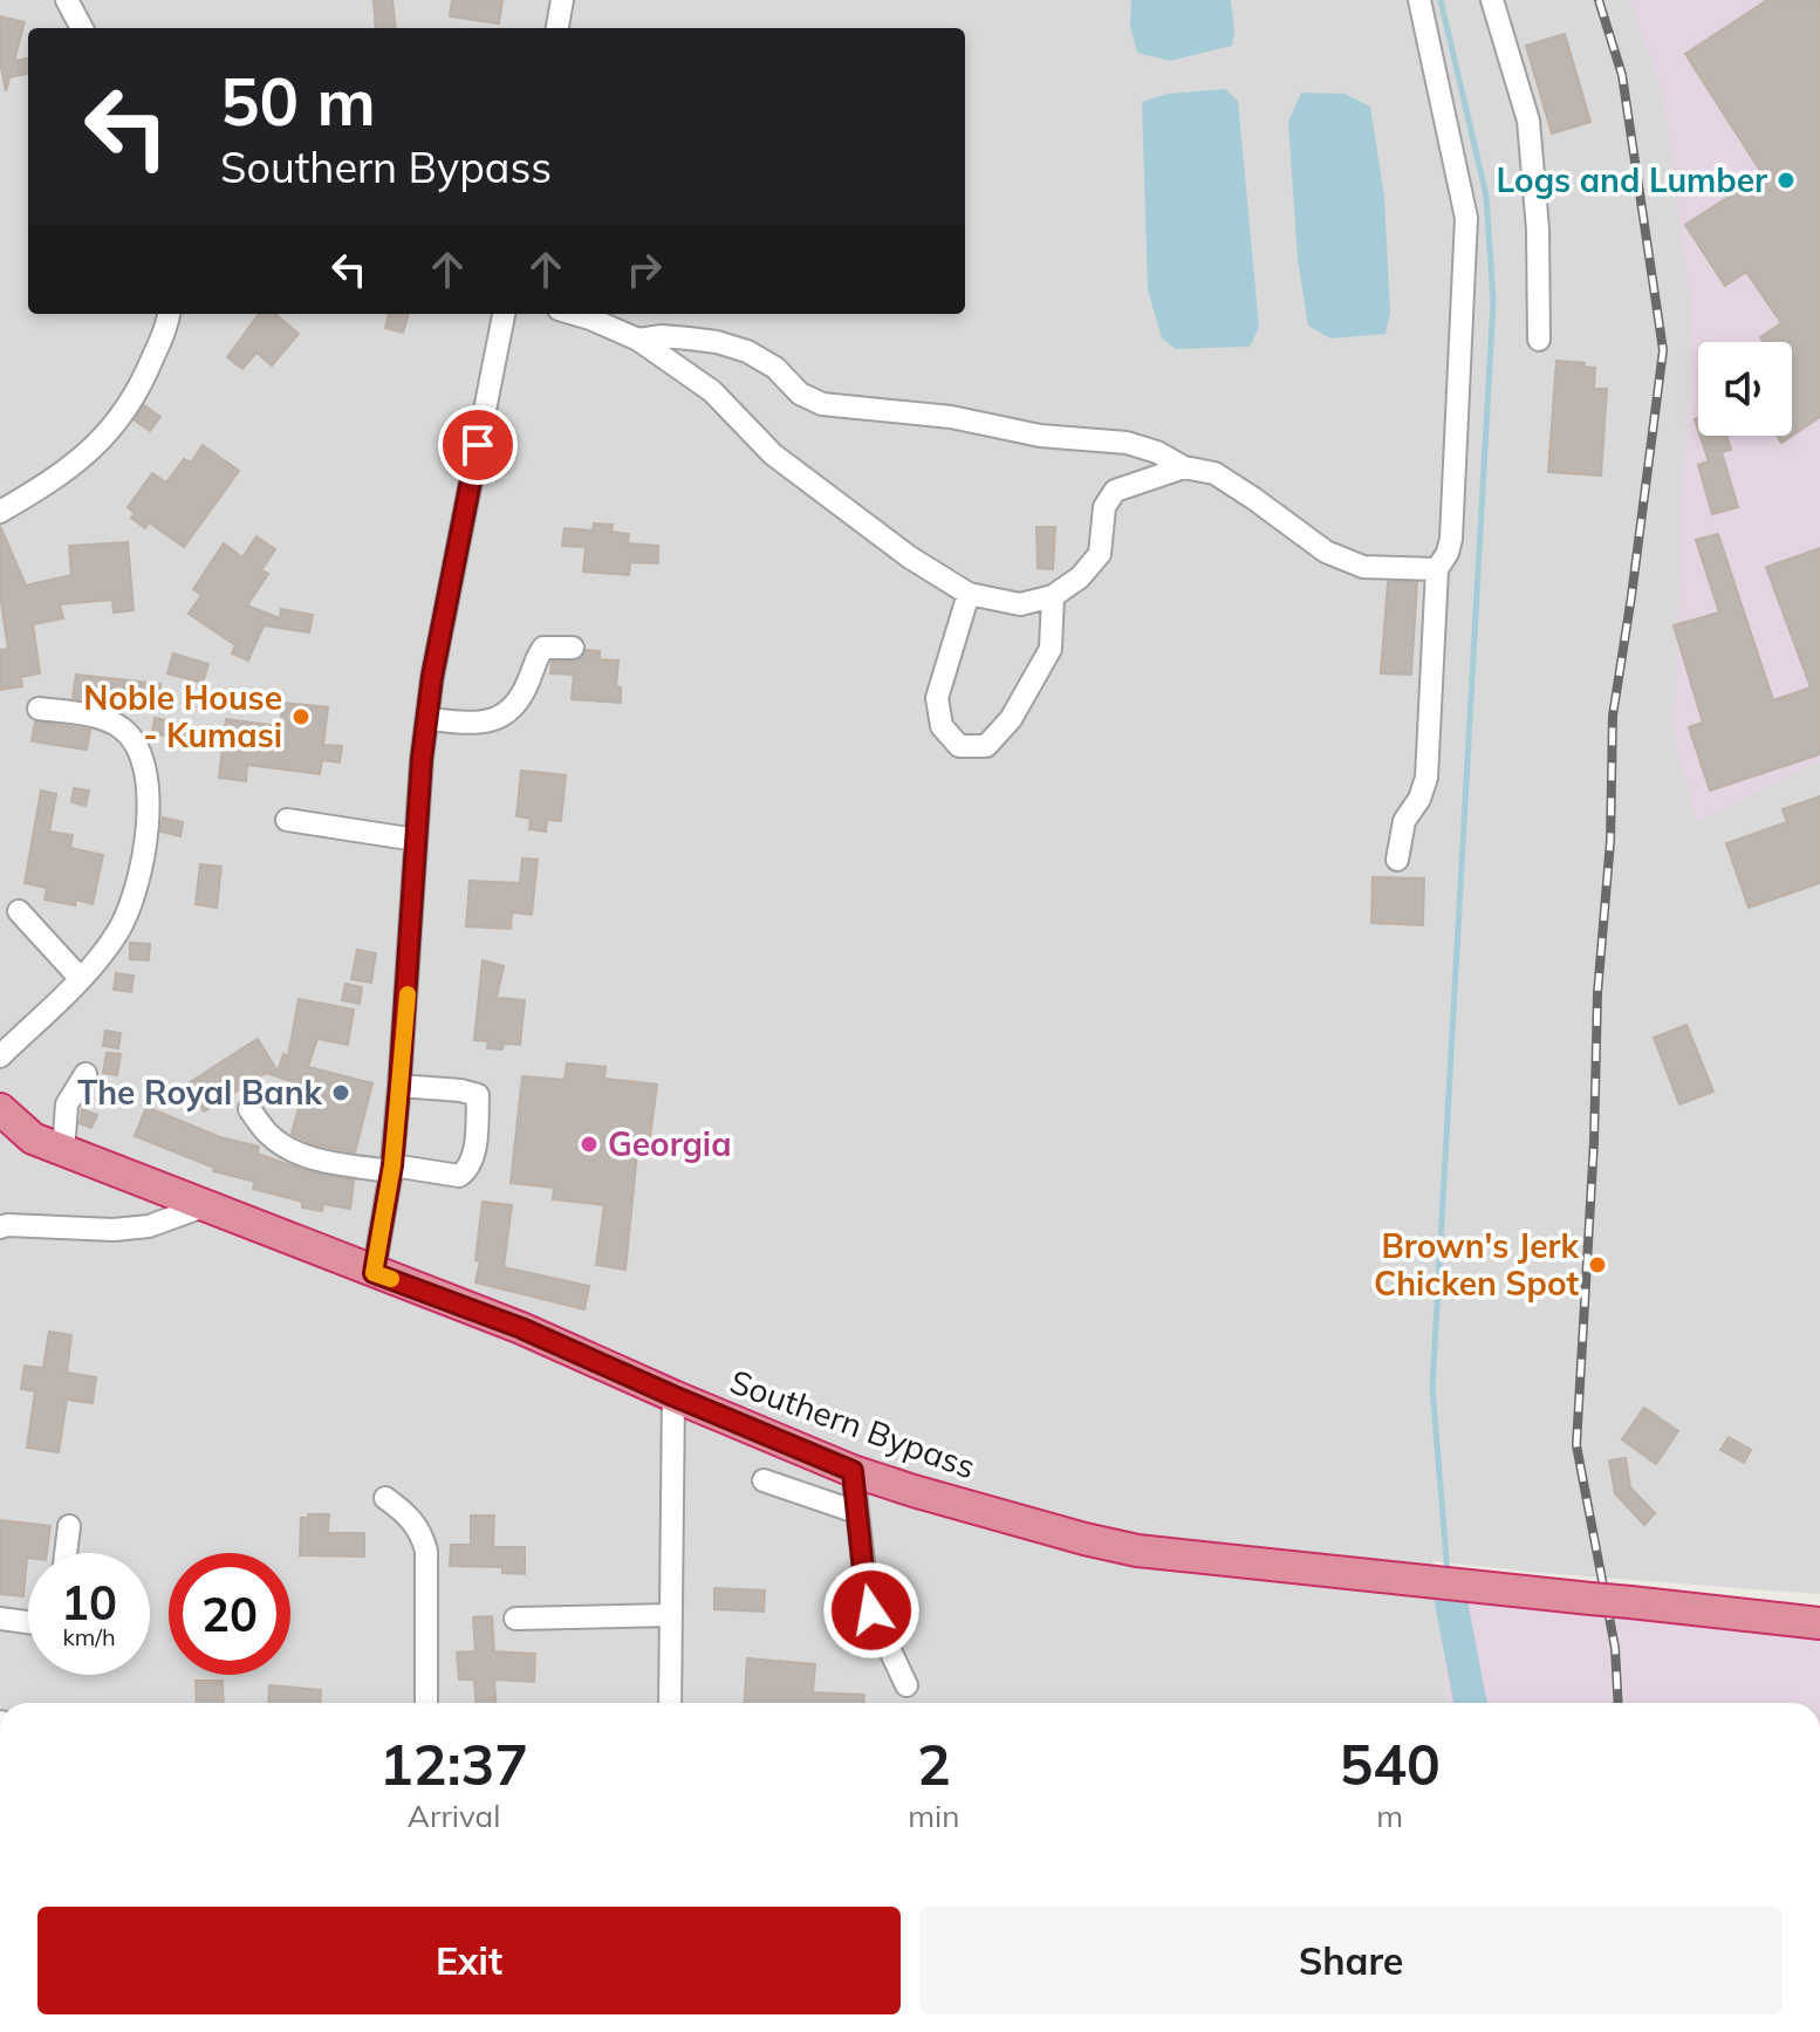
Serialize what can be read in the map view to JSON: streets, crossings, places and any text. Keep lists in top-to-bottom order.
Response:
{
  "streets": {
    "highway": ["Southern Bypass"]
  },
  "places": [
    "Logs and Lumber",
    "Noble House - Kumasi",
    "The Royal Bank",
    "Georgia",
    "Brown's Jerk Chicken Spot"
  ],
  "page": {
    "turn": ["50 m", "Southern Bypass"],
    "speed": "10 km/h",
    "limit": "20",
    "eta": [
      "12:37",
      "Arrival",
      "2",
      "min",
      "540",
      "m"
    ],
    "buttons": ["Exit", "Share"]
  }
}
